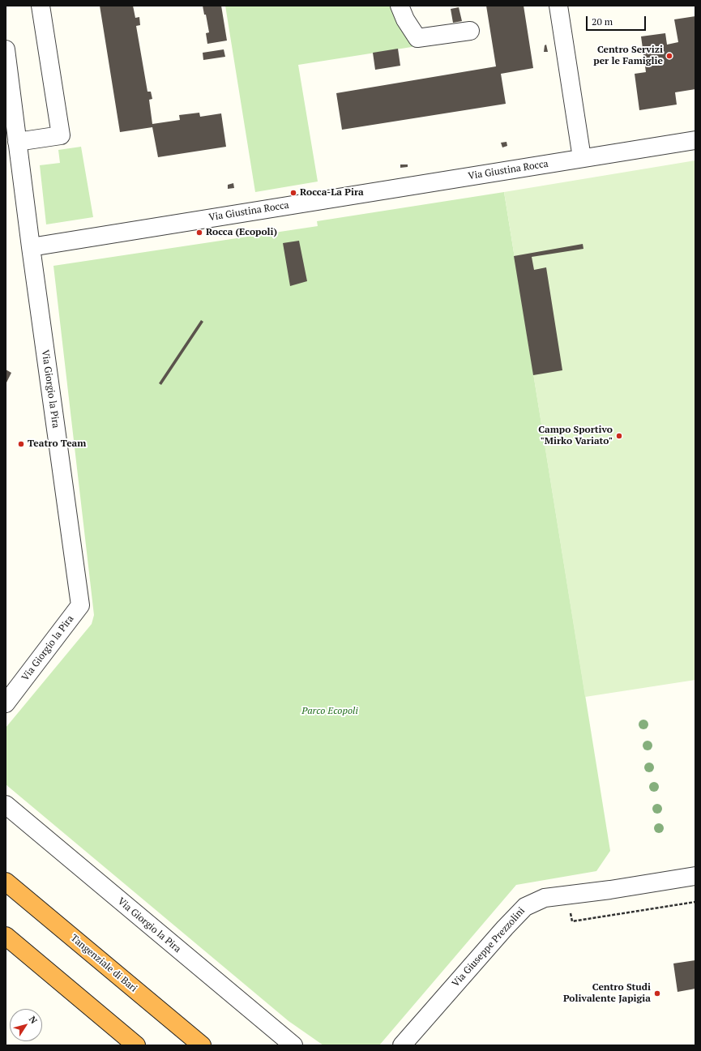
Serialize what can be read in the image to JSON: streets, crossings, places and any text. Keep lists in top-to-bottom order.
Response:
{
  "streets": {
    "highway": ["Tangenziale di Bari"],
    "street": ["Via Giustina Rocca", "Via Giorgio la Pira", "Via Giuseppe Prezzolini"]
  },
  "crossings": [
    ["Via Giustina Rocca", "Via Giorgio la Pira"]
  ],
  "parks": ["Parco Ecopoli"],
  "places": [
    "Centro Servizi per le Famiglie",
    "Rocca-La Pira",
    "Rocca (Ecopoli)",
    "Campo Sportivo \"Mirko Variato\"",
    "Teatro Team",
    "Centro Studi Polivalente Japigia"
  ],
  "scale_bar": "20 m",
  "north": "top right"
}
